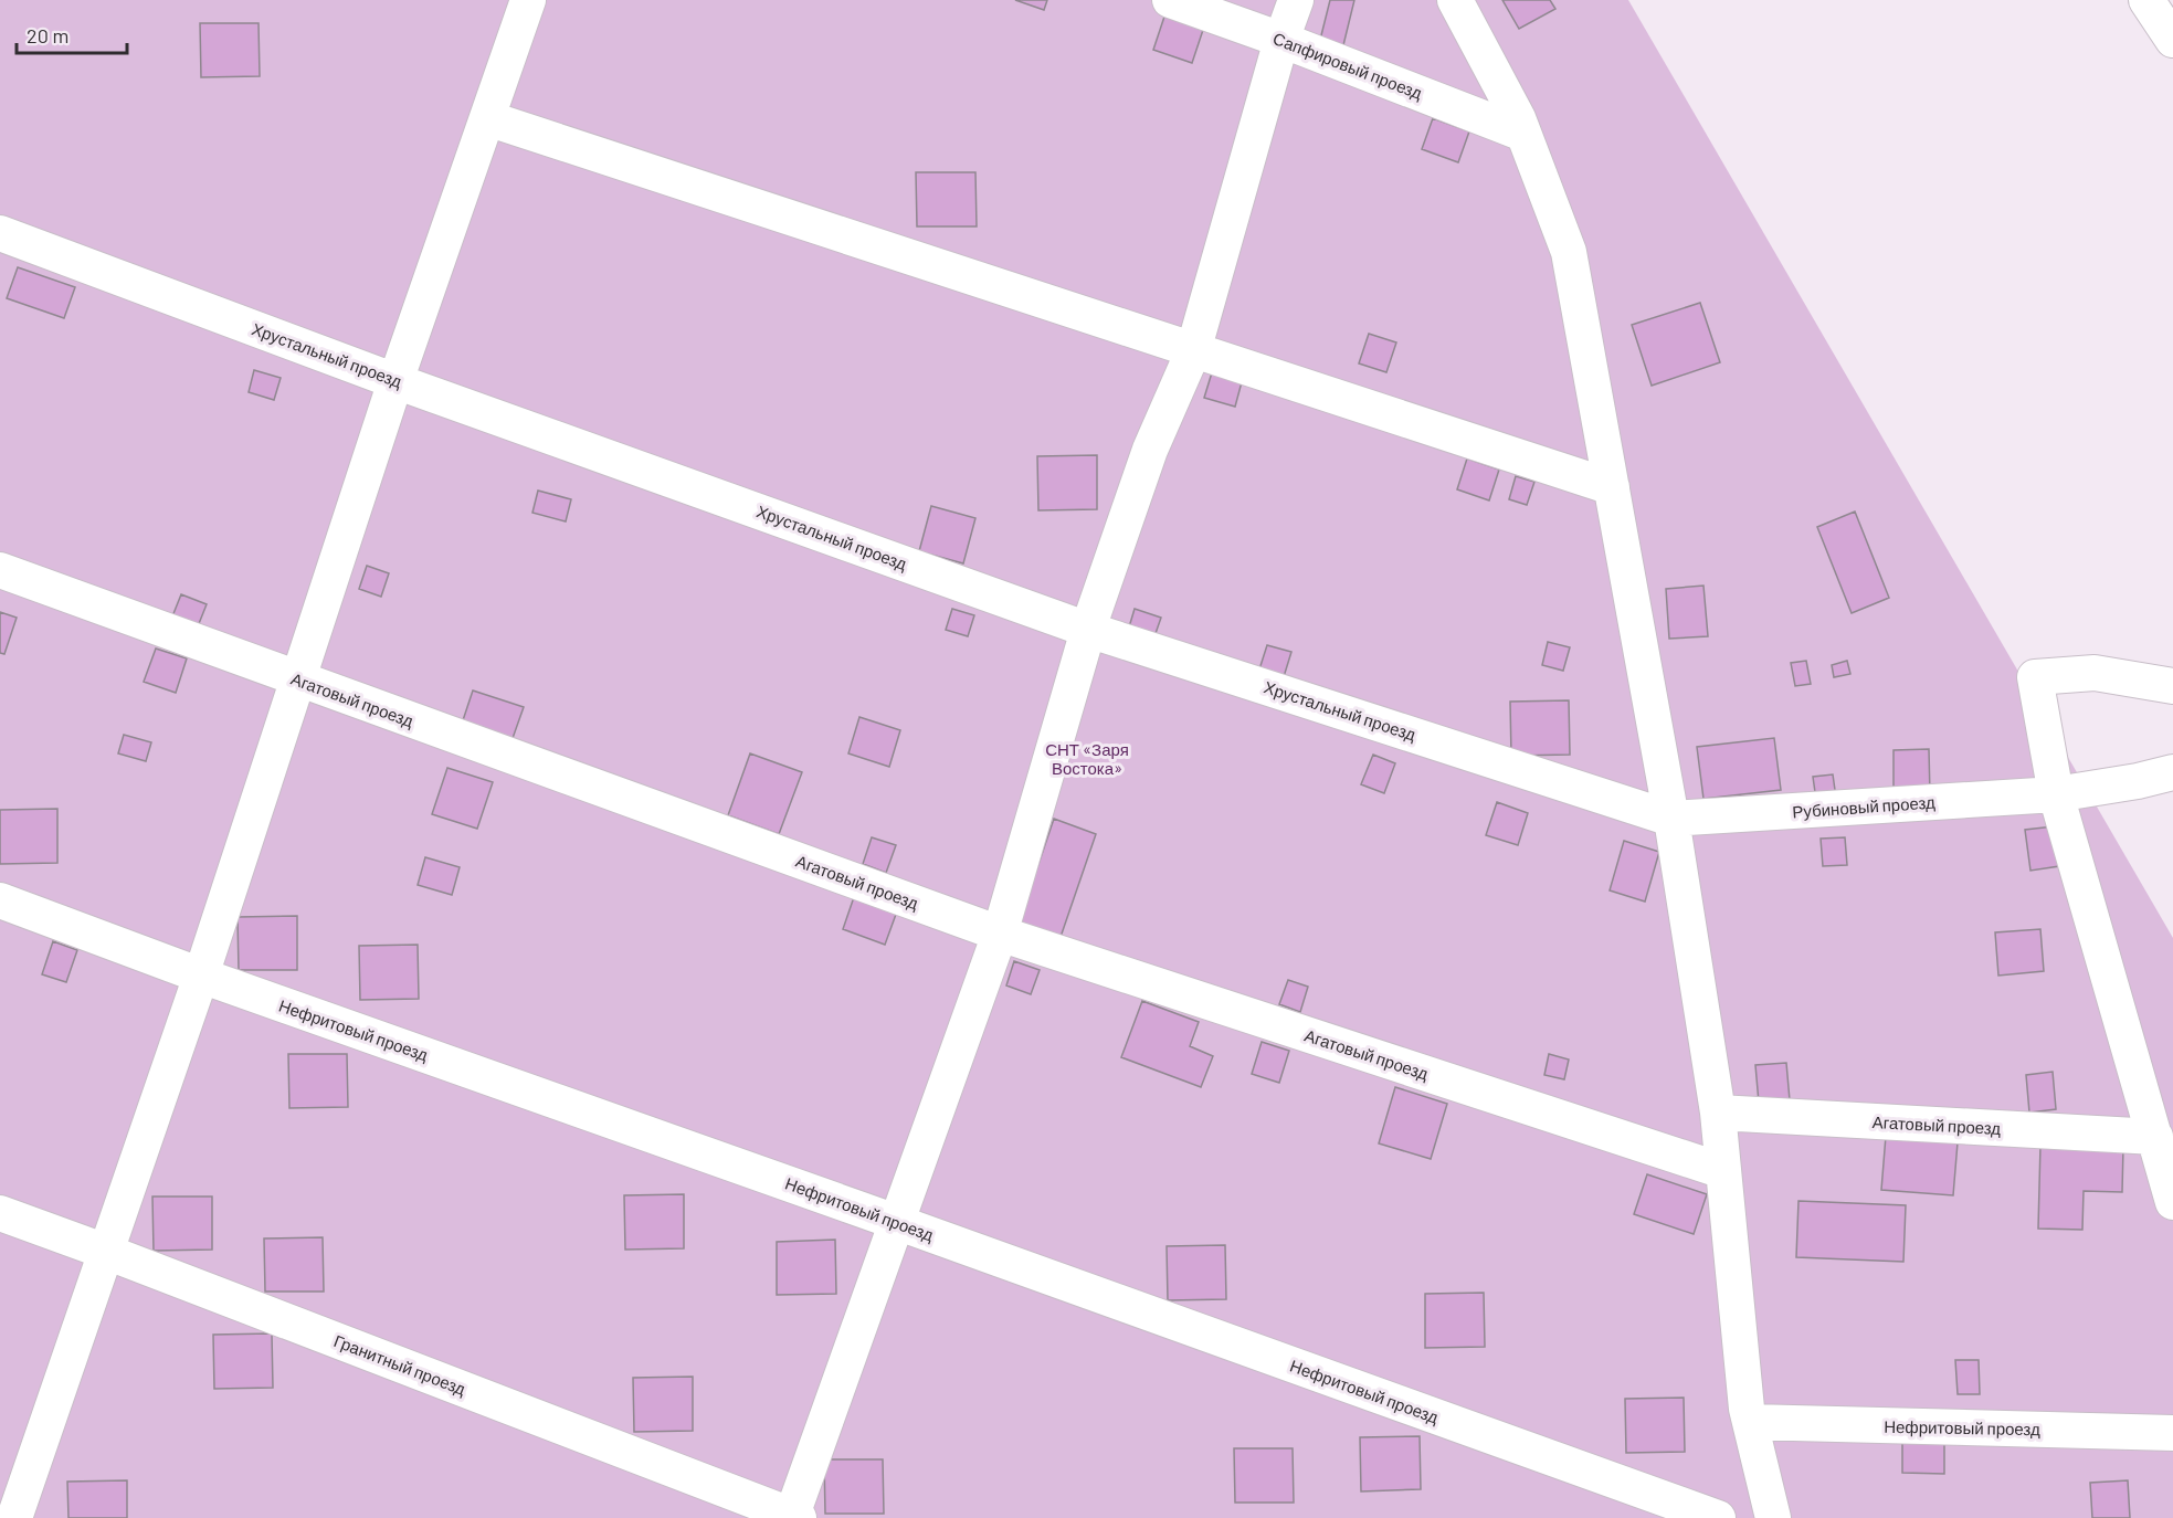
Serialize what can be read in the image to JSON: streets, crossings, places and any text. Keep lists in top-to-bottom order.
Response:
{
  "streets": {
    "street": [
      "Сапфировый проезд",
      "Хрустальный проезд",
      "Агатовый проезд",
      "Рубиновый проезд",
      "Нефритовый проезд",
      "Гранитный проезд"
    ]
  },
  "crossings": [
    ["Хрустальный проезд", "Рубиновый проезд"]
  ],
  "parks": ["СНТ «Заря Востока»"],
  "scale_bar": "20 m"
}
